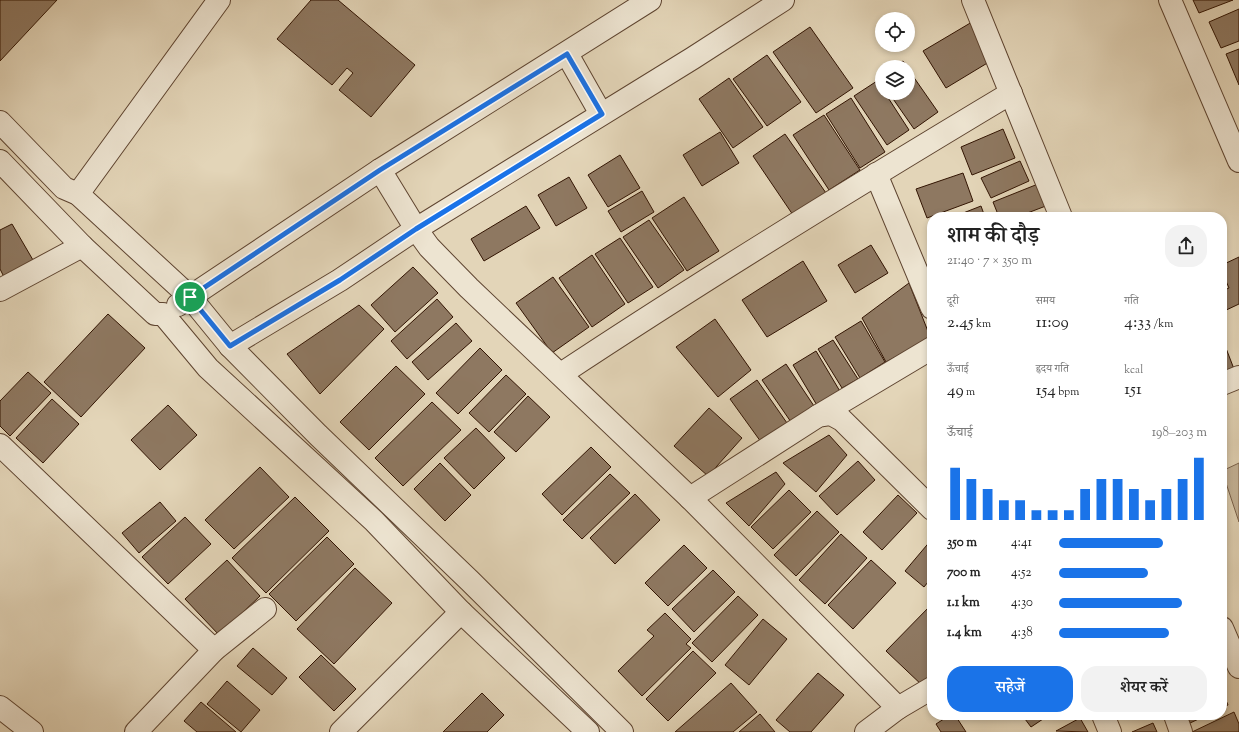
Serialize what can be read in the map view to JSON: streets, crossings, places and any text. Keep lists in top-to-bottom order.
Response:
{
  "page": {
    "heading": ["शाम की दौड़", "21:40 · 7 × 350 m"],
    "stats": [
      ["दूरी", "2.45 km"],
      ["समय", "11:09"],
      ["गति", "4:33 /km"],
      ["ऊँचाई", "49 m"],
      ["हृदय गति", "154 bpm"],
      ["kcal", "151"]
    ],
    "chart": ["ऊँचाई", "198–203 m"],
    "list": [
      {
        "name": "350 m",
        "note": "4:41"
      },
      {
        "name": "700 m",
        "note": "4:52"
      },
      {
        "name": "1.1 km",
        "note": "4:30"
      },
      {
        "name": "1.4 km",
        "note": "4:38"
      }
    ],
    "buttons": ["सहेजें", "शेयर करें"]
  }
}
